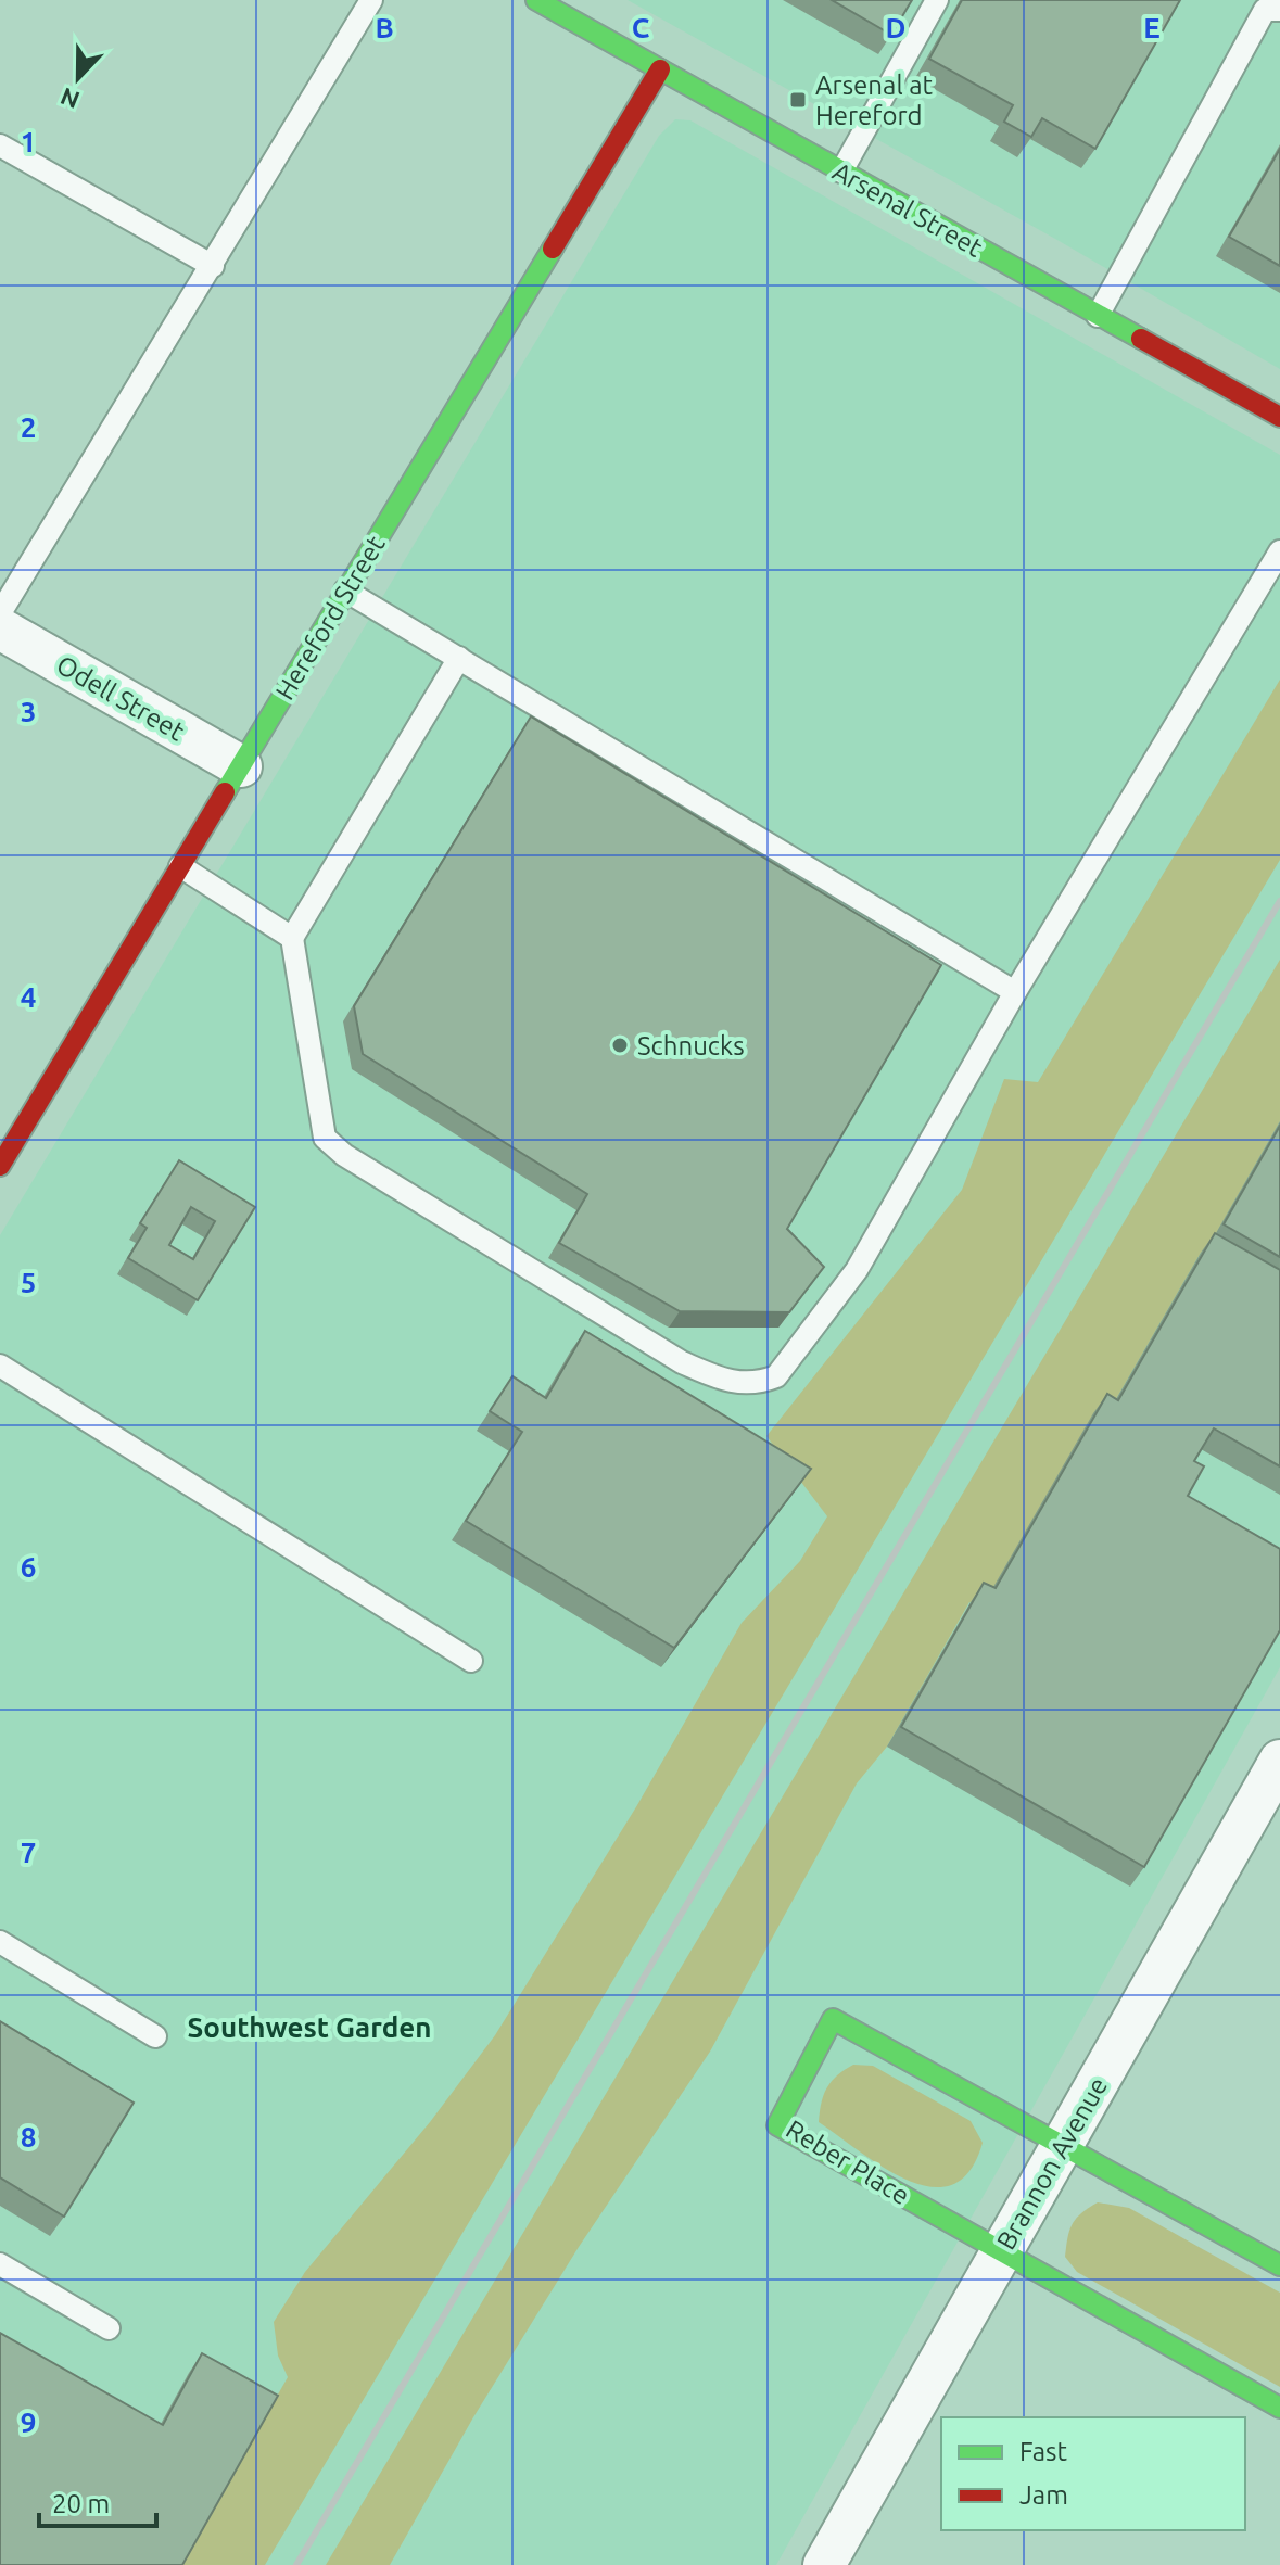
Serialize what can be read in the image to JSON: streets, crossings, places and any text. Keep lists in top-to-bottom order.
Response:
{
  "streets": {
    "street": [
      "Arsenal Street",
      "Hereford Street",
      "Odell Street",
      "Reber Place",
      "Brannon Avenue"
    ]
  },
  "crossings": [
    ["Arsenal Street", "Hereford Street"],
    ["Hereford Street", "Odell Street"],
    ["Reber Place", "Brannon Avenue"]
  ],
  "districts": ["Southwest Garden"],
  "places": {
    "transit": ["Arsenal at Hereford"],
    "other": ["Schnucks"]
  },
  "legend": ["Fast", "Jam"],
  "scale_bar": "20 m",
  "north": "bottom",
  "grid": {
    "columns": [
      "B",
      "C",
      "D",
      "E"
    ],
    "rows": [
      "1",
      "2",
      "3",
      "4",
      "5",
      "6",
      "7",
      "8",
      "9"
    ]
  }
}
